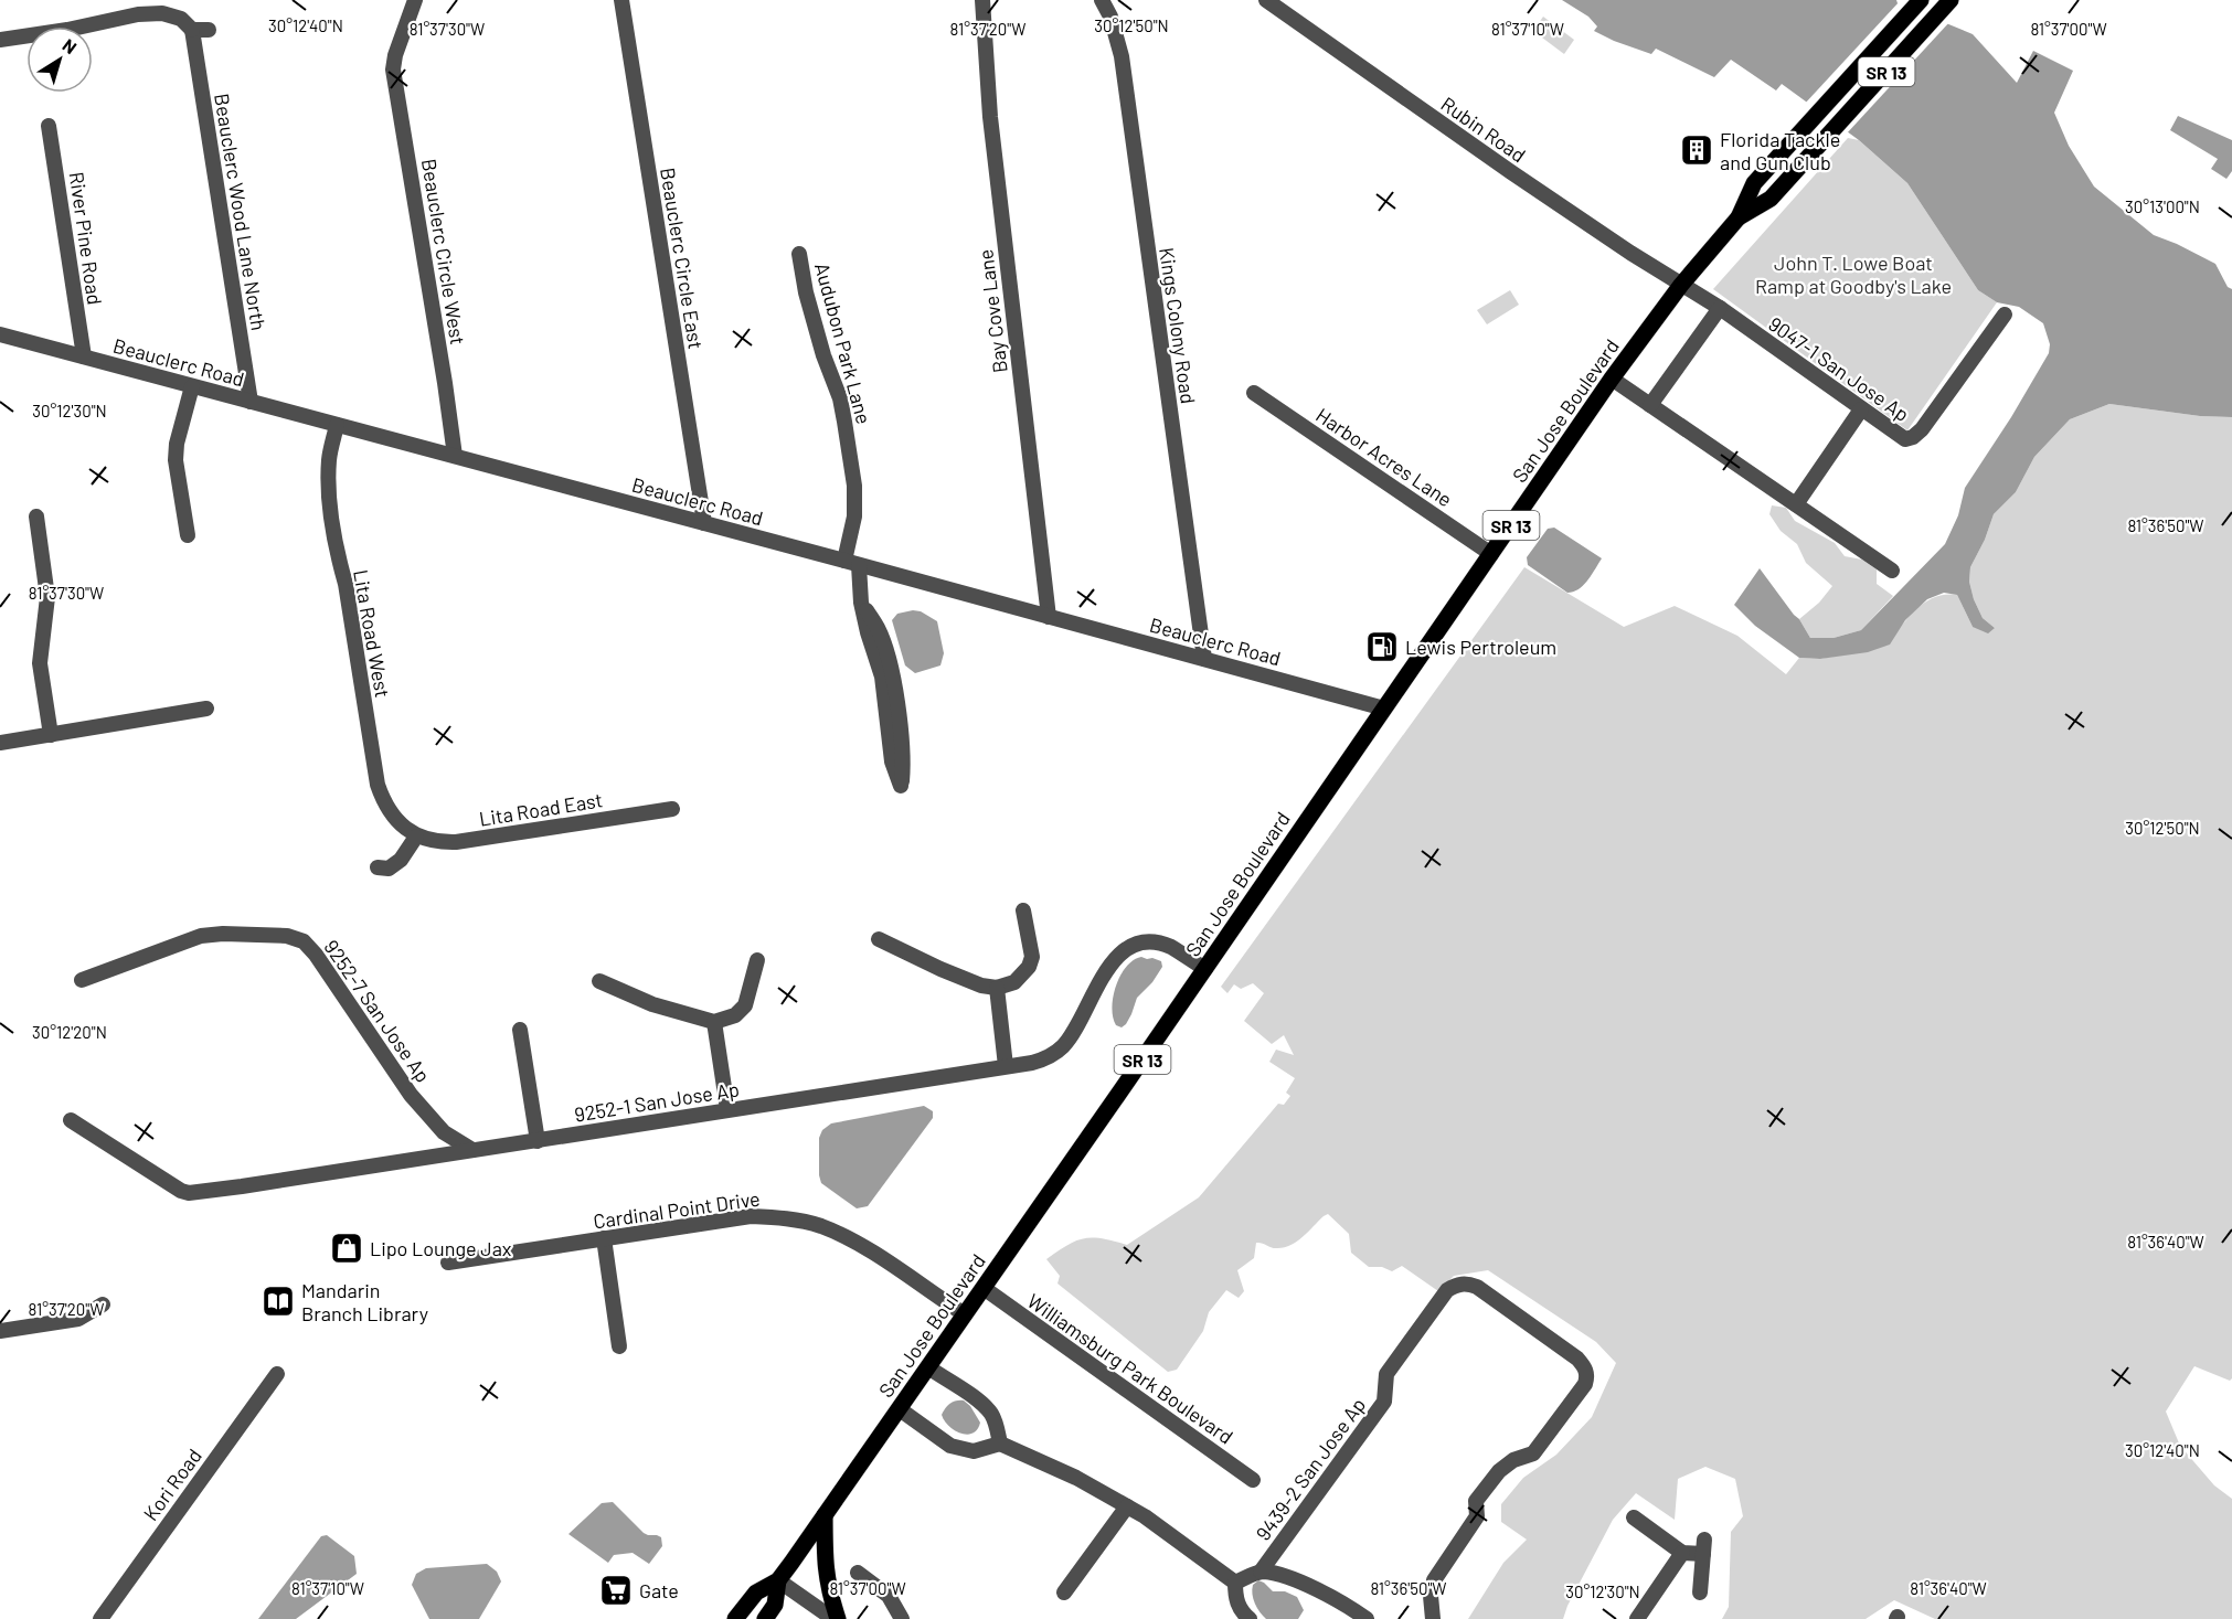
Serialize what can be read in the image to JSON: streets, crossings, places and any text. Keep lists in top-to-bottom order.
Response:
{
  "streets": {
    "main road": ["SR 13", "San Jose Boulevard"],
    "street": [
      "Rubin Road",
      "Beauclerc Wood Lane North",
      "River Pine Road",
      "Beauclerc Circle West",
      "Beauclerc Circle East",
      "Bay Cove Lane",
      "Kings Colony Road",
      "Audubon Park Lane",
      "Beauclerc Road",
      "9047-1 San Jose Ap",
      "Harbor Acres Lane",
      "Lita Road West",
      "Lita Road East",
      "9252-7 San Jose Ap",
      "9252-1 San Jose Ap",
      "Cardinal Point Drive",
      "Williamsburg Park Boulevard",
      "9439-2 San Jose Ap",
      "Kori Road"
    ]
  },
  "crossings": [
    ["Rubin Road", "9047-1 San Jose Ap"],
    ["Rubin Road", "San Jose Boulevard"],
    ["Beauclerc Wood Lane North", "Beauclerc Road"],
    ["River Pine Road", "Beauclerc Road"],
    ["Beauclerc Circle West", "Beauclerc Road"],
    ["Beauclerc Circle East", "Beauclerc Road"],
    ["Bay Cove Lane", "Beauclerc Road"],
    ["Kings Colony Road", "Beauclerc Road"],
    ["Audubon Park Lane", "Beauclerc Road"],
    ["Beauclerc Road", "San Jose Boulevard"],
    ["Beauclerc Road", "Lita Road West"],
    ["9047-1 San Jose Ap", "San Jose Boulevard"],
    ["San Jose Boulevard", "Harbor Acres Lane"],
    ["San Jose Boulevard", "9252-1 San Jose Ap"],
    ["San Jose Boulevard", "Cardinal Point Drive"],
    ["San Jose Boulevard", "Williamsburg Park Boulevard"],
    ["Lita Road West", "Lita Road East"],
    ["9252-7 San Jose Ap", "9252-1 San Jose Ap"]
  ],
  "parks": ["John T. Lowe Boat Ramp at Goodby's Lake"],
  "places": {
    "building": ["Florida Tackle and Gun Club"],
    "fuel station": ["Lewis Pertroleum"],
    "shop": ["Lipo Lounge Jax"],
    "library": ["Mandarin Branch Library"],
    "supermarket": ["Gate"]
  },
  "north": "top right",
  "coordinates": [
    "30°12'40\"N",
    "30°12'50\"N",
    "81°37'30\"W",
    "81°37'20\"W",
    "81°37'10\"W",
    "81°37'00\"W",
    "30°13'00\"N",
    "30°12'30\"N",
    "81°36'50\"W",
    "30°12'20\"N",
    "81°36'40\"W"
  ]
}
